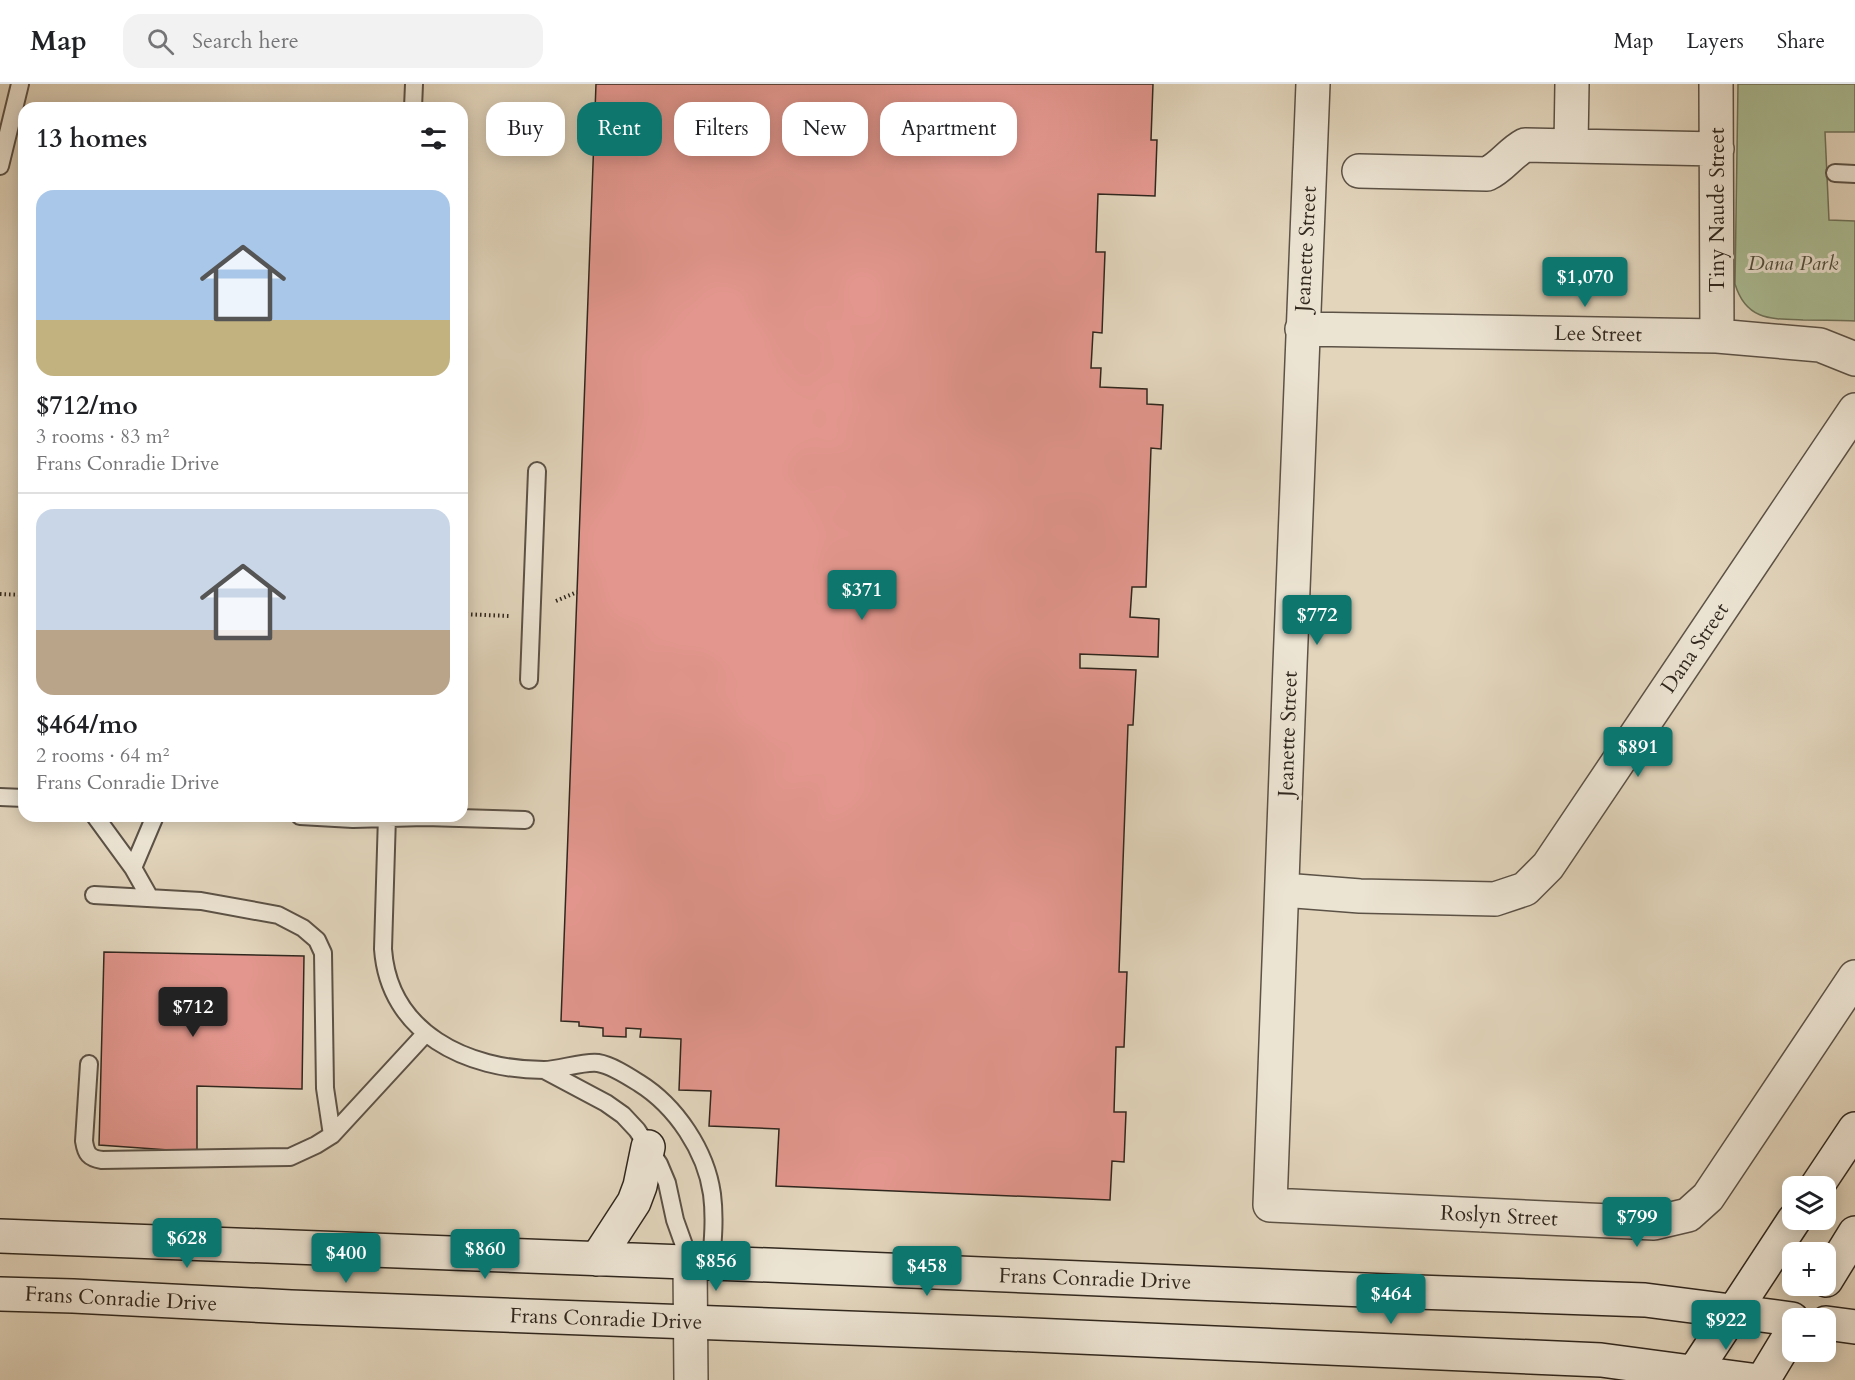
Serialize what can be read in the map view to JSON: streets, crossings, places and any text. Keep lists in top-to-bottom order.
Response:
{
  "streets": {
    "street": [
      "Tiny Naude Street",
      "Jeanette Street",
      "Lee Street",
      "Dana Street",
      "Roslyn Street",
      "Frans Conradie Drive"
    ]
  },
  "crossings": [
    ["Tiny Naude Street", "Lee Street"],
    ["Jeanette Street", "Lee Street"],
    ["Jeanette Street", "Dana Street"],
    ["Jeanette Street", "Roslyn Street"]
  ],
  "parks": ["Dana Park"],
  "page": {
    "header": "Map",
    "search": "Search here",
    "nav": ["Map", "Layers", "Share"],
    "chip": [
      "Buy",
      "Rent",
      "Filters",
      "New",
      "Apartment"
    ],
    "heading": "13 homes",
    "list": [
      {
        "name": "$712/mo",
        "note": "3 rooms · 83 m² · Frans Conradie Drive"
      },
      {
        "name": "$464/mo",
        "note": "2 rooms · 64 m² · Frans Conradie Drive"
      }
    ],
    "price": [
      "$1,070",
      "$371",
      "$772",
      "$891",
      "$712",
      "$799",
      "$628",
      "$860",
      "$400",
      "$856",
      "$458",
      "$464",
      "$922"
    ],
    "map_buttons": ["+", "−"]
  }
}
